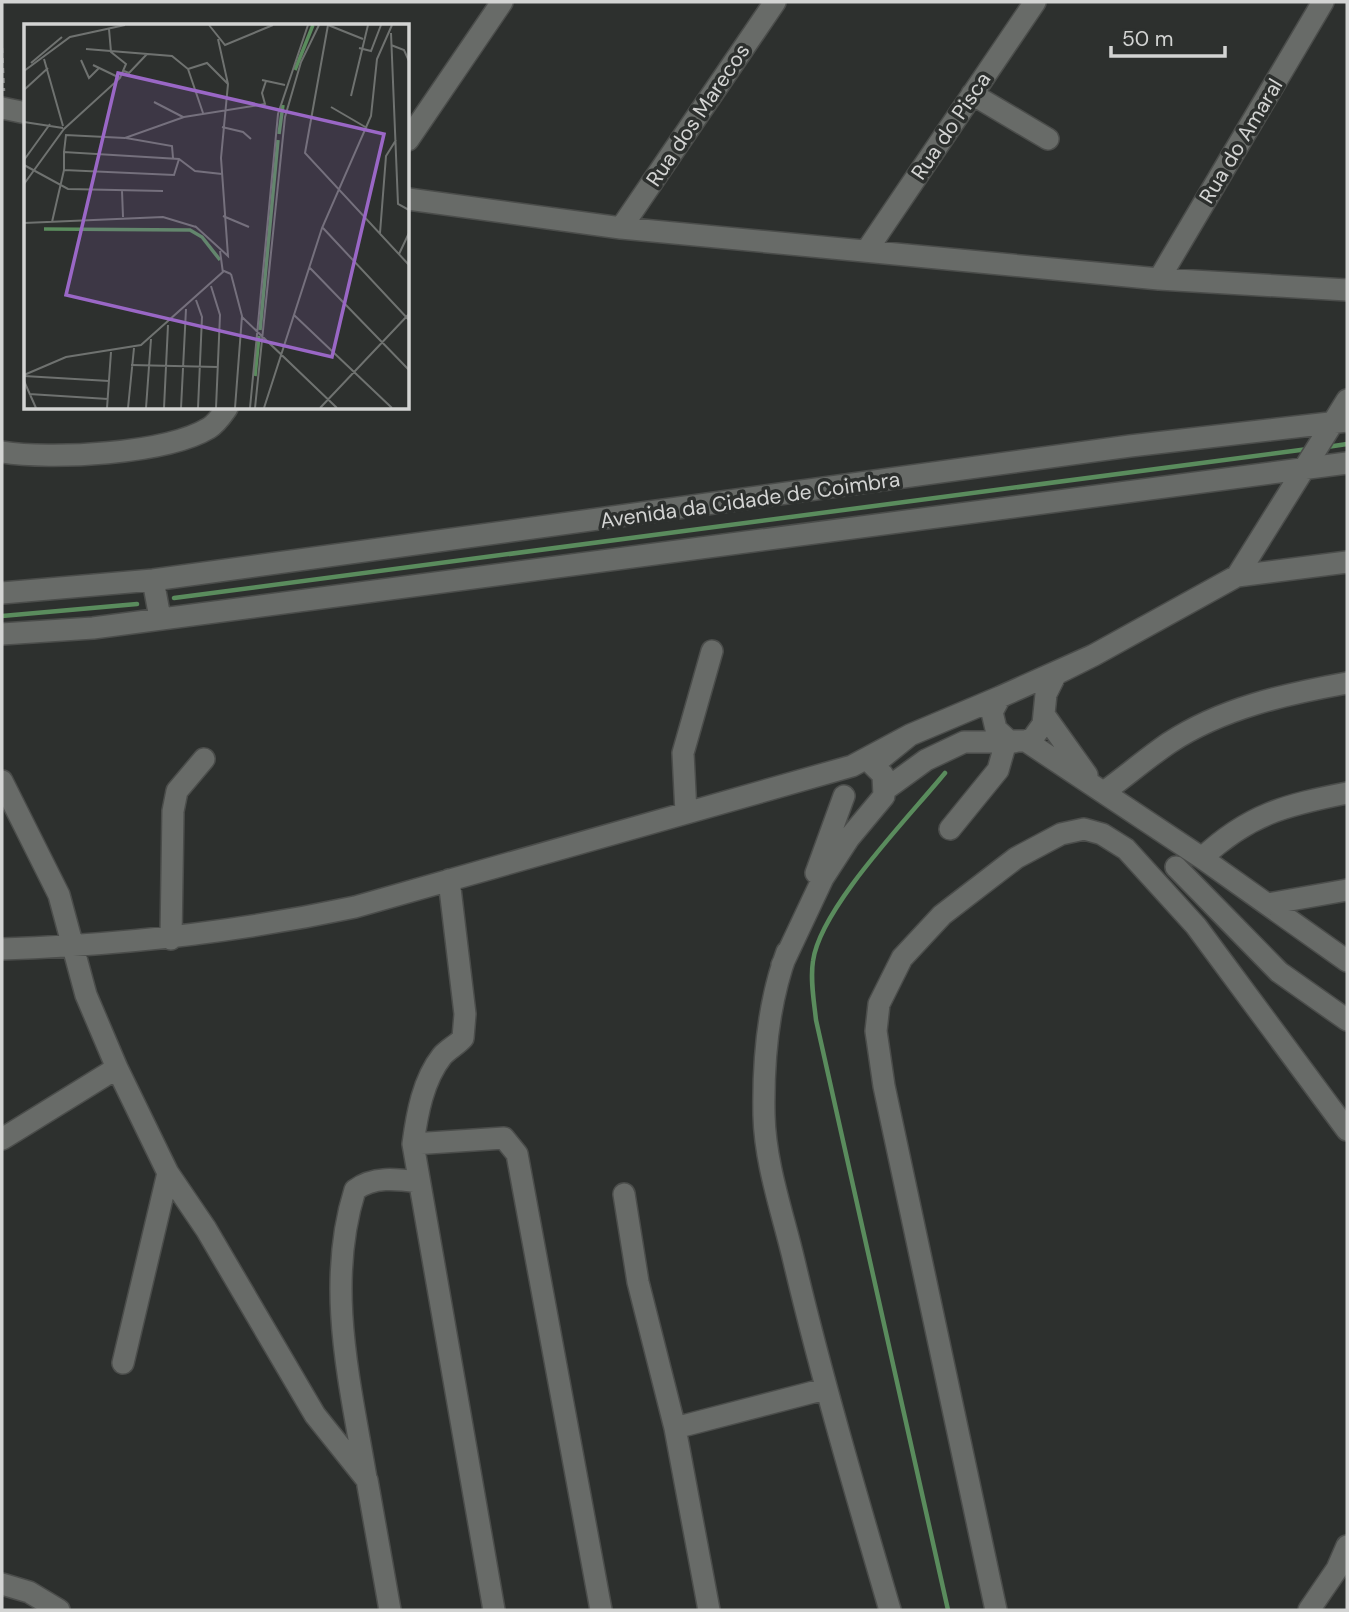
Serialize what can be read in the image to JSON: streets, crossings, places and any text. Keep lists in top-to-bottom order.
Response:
{
  "streets": {
    "street": [
      "Rua dos Marecos",
      "Rua do Pisca",
      "Rua do Amaral",
      "Avenida da Cidade de Coimbra"
    ]
  },
  "scale_bar": "50 m"
}
